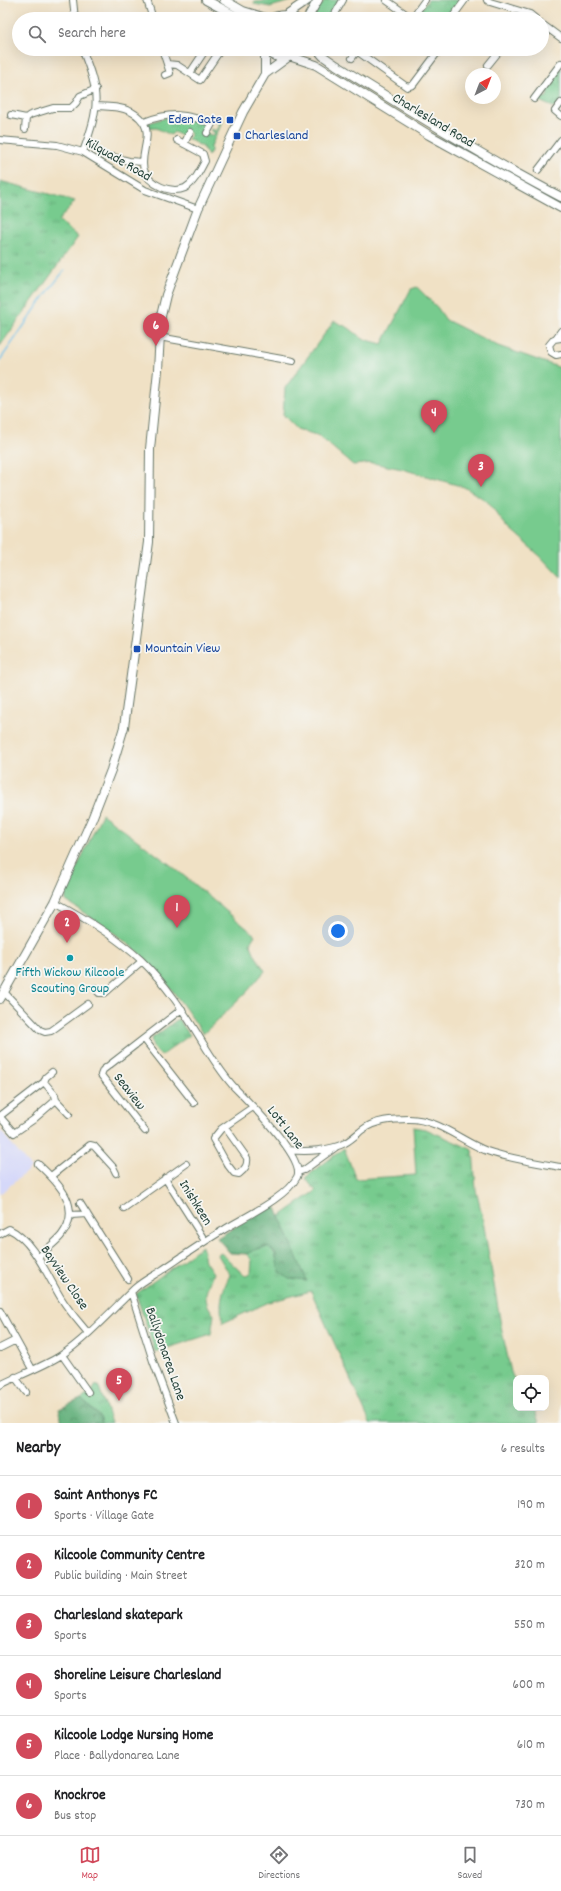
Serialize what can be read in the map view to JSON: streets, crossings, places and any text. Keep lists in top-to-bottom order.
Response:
{
  "streets": {
    "main road": ["Charlesland Road"],
    "street": [
      "Kilquade Road",
      "Seaview",
      "Lott Lane",
      "Inishkeen",
      "Bayview Close",
      "Ballydonarea Lane"
    ]
  },
  "crossings": [
    ["Seaview", "Lott Lane"],
    ["Lott Lane", "Inishkeen"],
    ["Lott Lane", "Bayview Close"],
    ["Lott Lane", "Ballydonarea Lane"]
  ],
  "places": {
    "transit": ["Eden Gate", "Charlesland", "Mountain View"],
    "other": ["Fifth Wickow Kilcoole Scouting Group"]
  },
  "north": "top right",
  "page": {
    "search": "Search here",
    "pins": [
      "6",
      "4",
      "3",
      "1",
      "2",
      "5"
    ],
    "heading": ["Nearby", "6 results"],
    "list": [
      {
        "mark": "1",
        "name": "Saint Anthonys FC",
        "note": "Sports · Village Gate",
        "value": "190 m"
      },
      {
        "mark": "2",
        "name": "Kilcoole Community Centre",
        "note": "Public building · Main Street",
        "value": "320 m"
      },
      {
        "mark": "3",
        "name": "Charlesland skatepark",
        "note": "Sports",
        "value": "550 m"
      },
      {
        "mark": "4",
        "name": "Shoreline Leisure Charlesland",
        "note": "Sports",
        "value": "600 m"
      },
      {
        "mark": "5",
        "name": "Kilcoole Lodge Nursing Home",
        "note": "Place · Ballydonarea Lane",
        "value": "610 m"
      },
      {
        "mark": "6",
        "name": "Knockroe",
        "note": "Bus stop",
        "value": "730 m"
      }
    ],
    "nav": ["Map", "Directions", "Saved"]
  }
}
